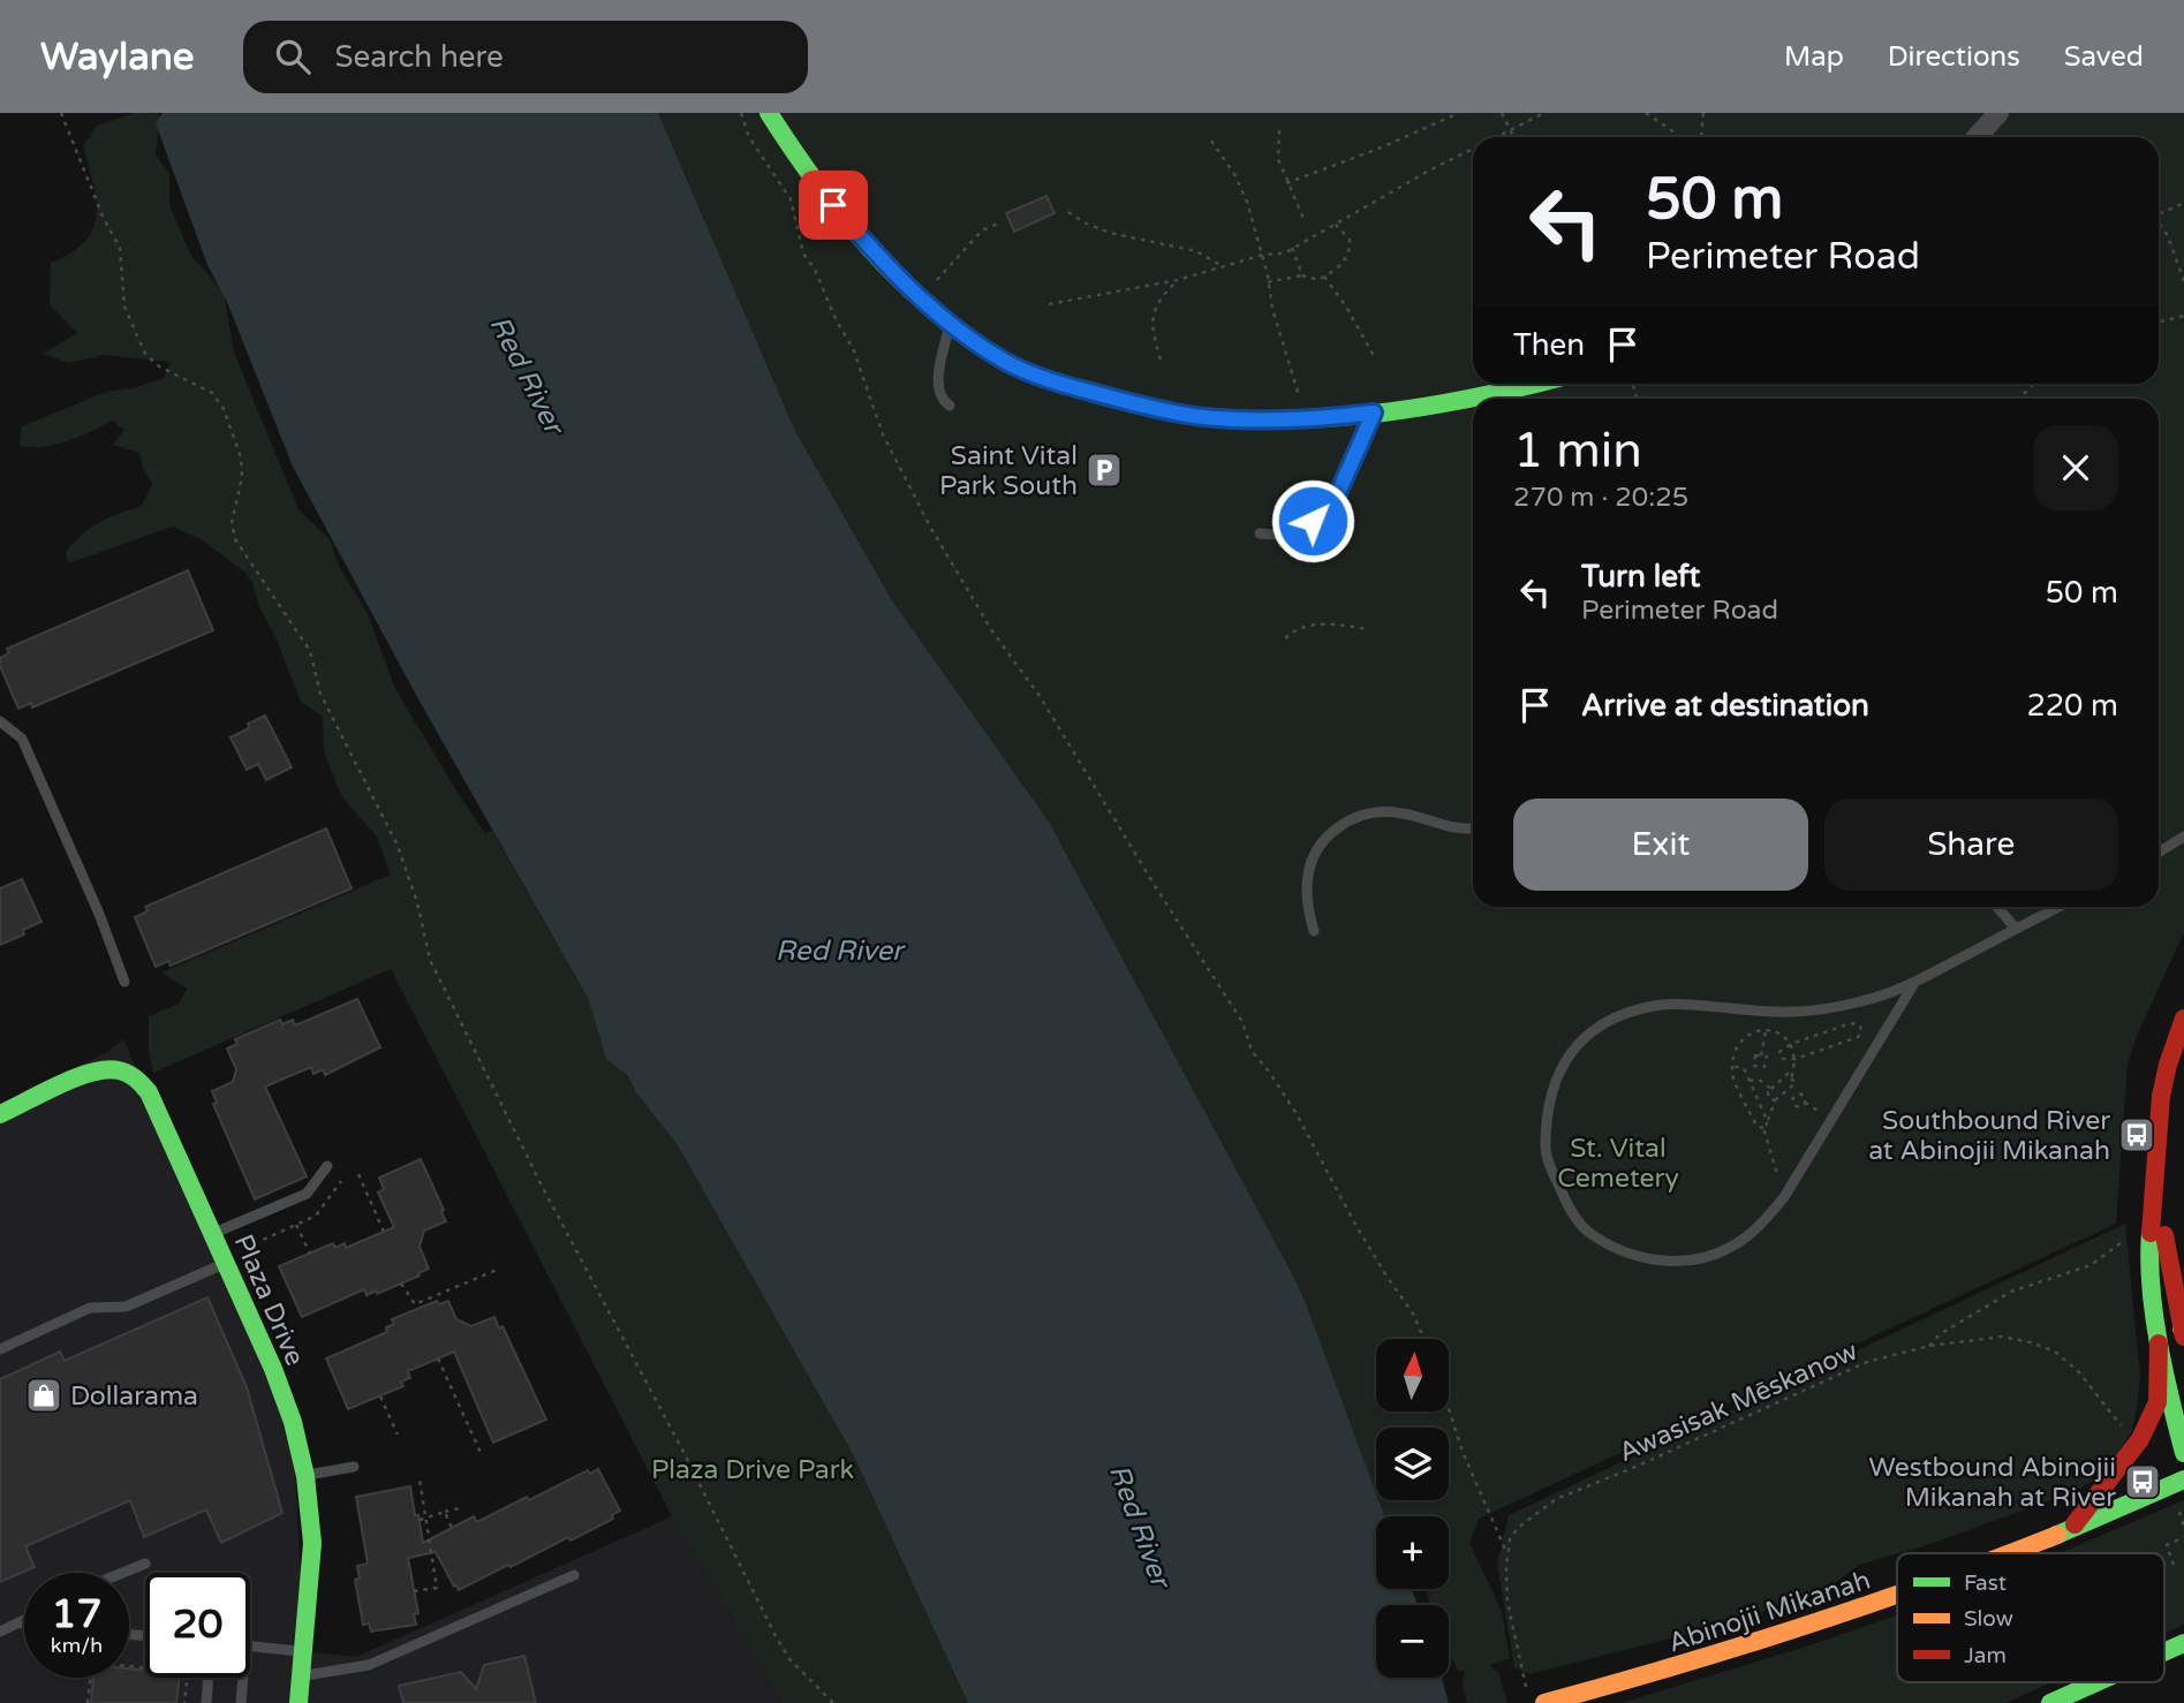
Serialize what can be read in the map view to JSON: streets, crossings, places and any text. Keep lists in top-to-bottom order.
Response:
{
  "streets": {
    "street": ["Plaza Drive", "Abinojii Mikanah"],
    "path": ["Awasisak Mēskanow"]
  },
  "water": ["Red River"],
  "parks": ["St. Vital Cemetery", "Plaza Drive Park"],
  "places": {
    "parking": ["Saint Vital Park South"],
    "bus stop": ["Southbound River at Abinojii Mikanah", "Westbound Abinojii Mikanah at River"],
    "shop": ["Dollarama"]
  },
  "legend": ["Fast", "Slow", "Jam"],
  "north": "top",
  "page": {
    "header": "Waylane",
    "search": "Search here",
    "nav": ["Map", "Directions", "Saved"],
    "turn": ["50 m", "Perimeter Road"],
    "then": "Then",
    "heading": ["1 min", "270 m · 20:25"],
    "list": [
      {
        "name": "Turn left",
        "note": "Perimeter Road",
        "value": "50 m"
      },
      {
        "name": "Arrive at destination",
        "value": "220 m"
      }
    ],
    "buttons": ["Exit", "Share"],
    "map_buttons": ["+", "−"],
    "speed": "17 km/h",
    "limit": "20"
  }
}
